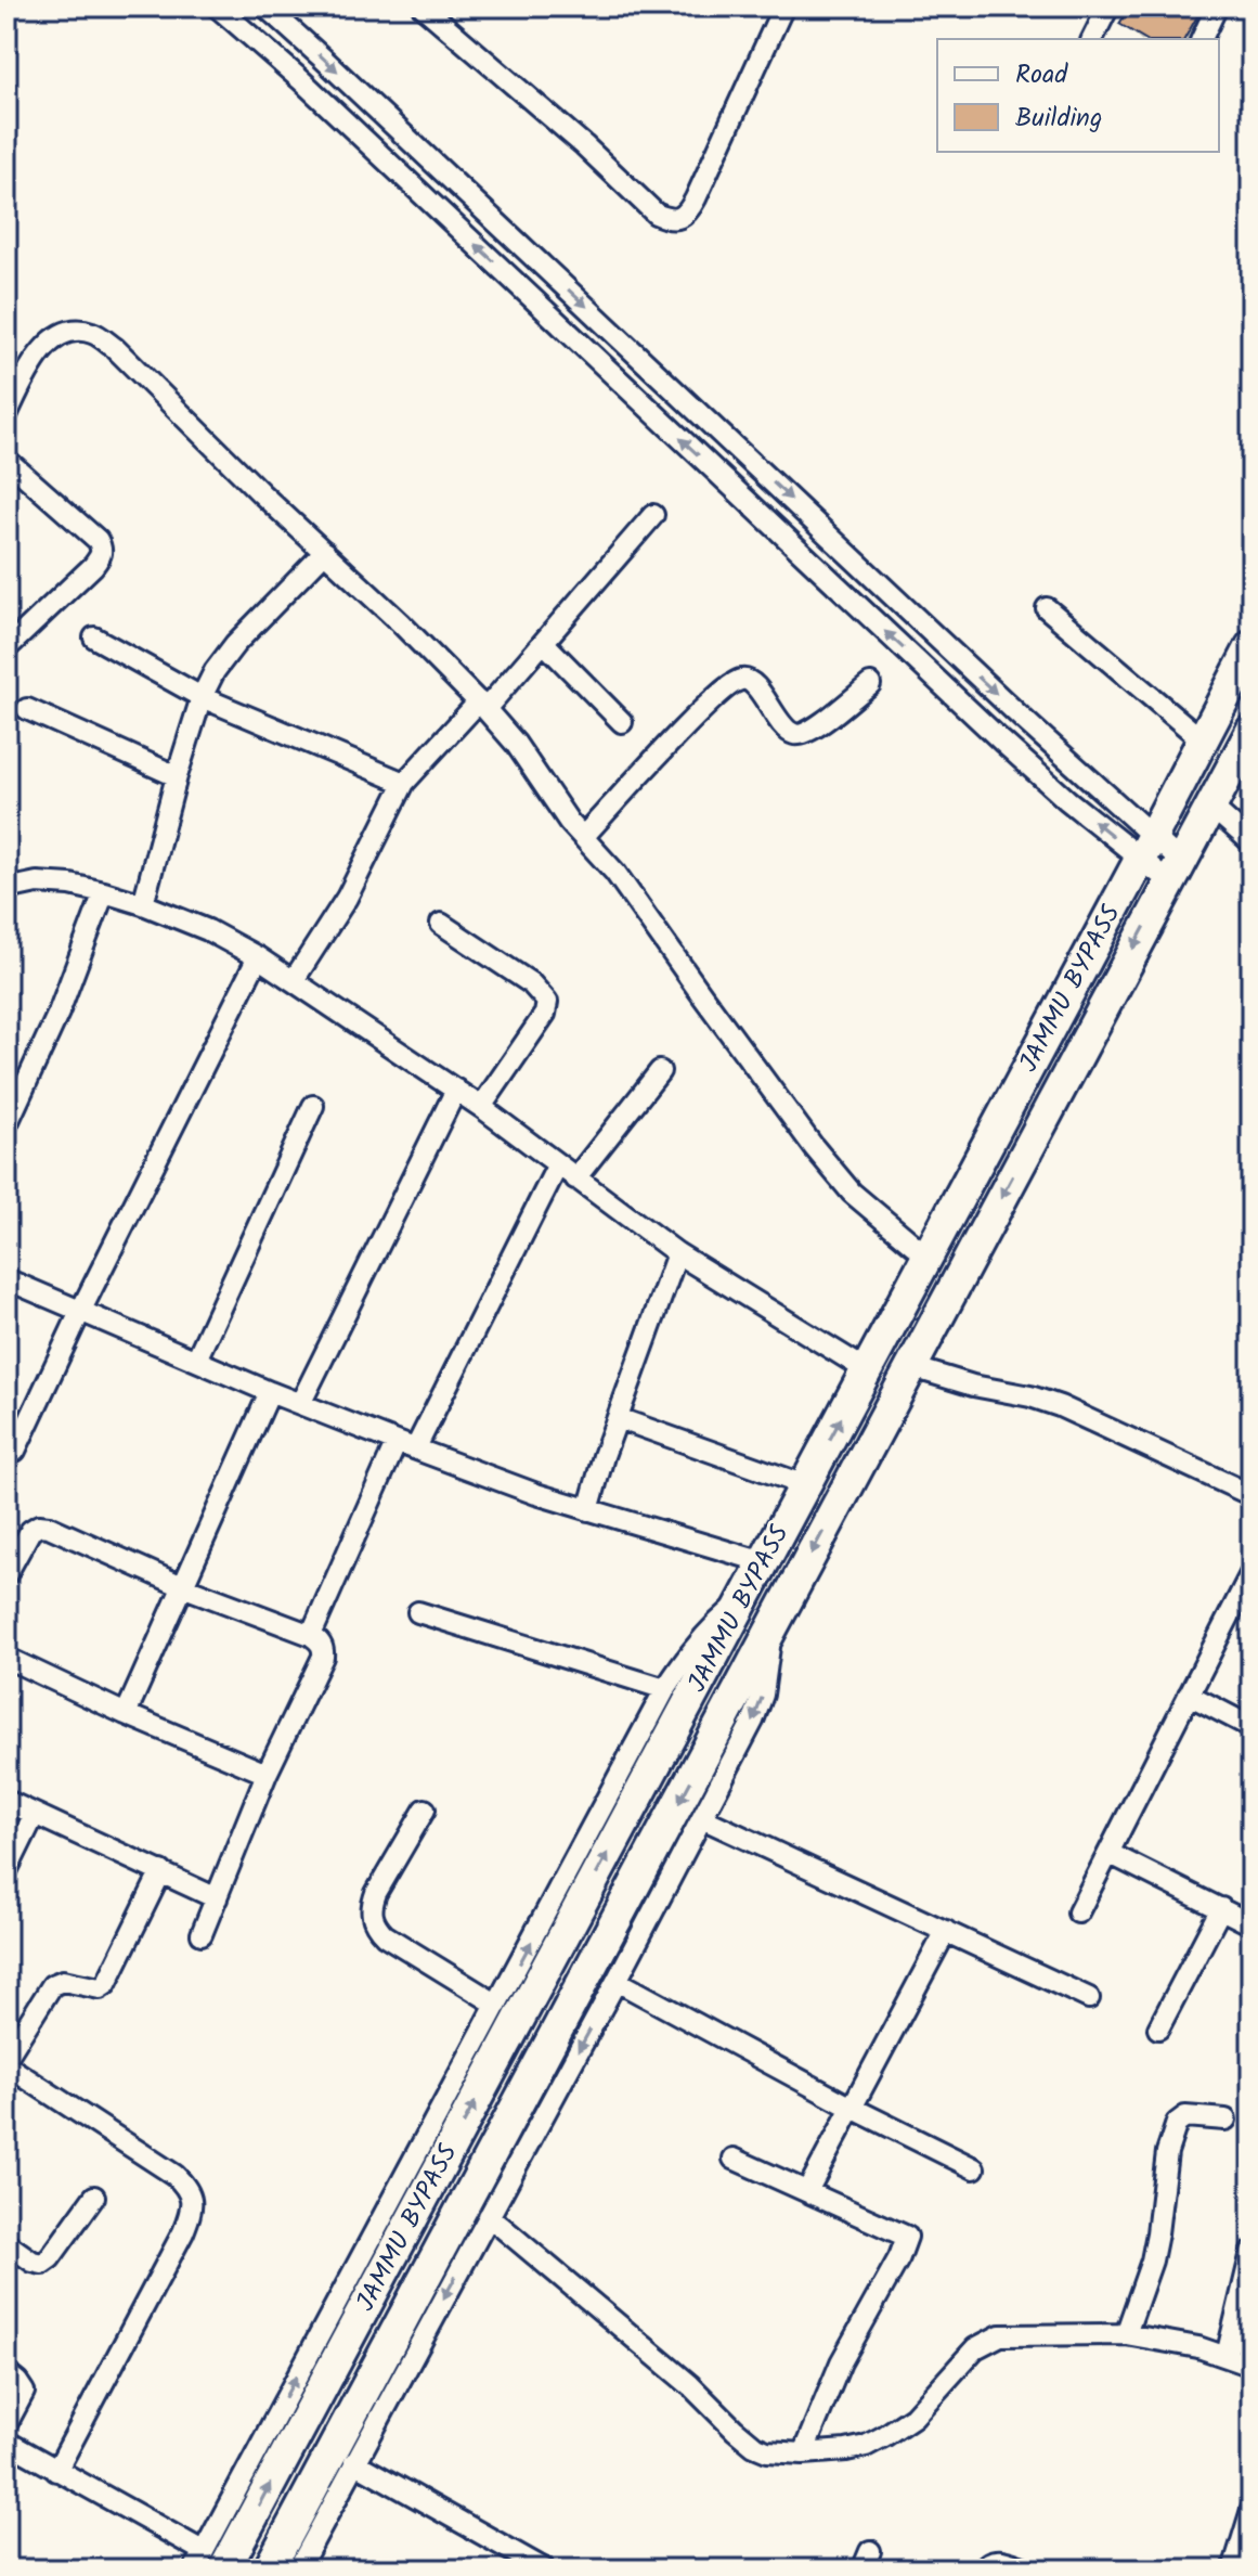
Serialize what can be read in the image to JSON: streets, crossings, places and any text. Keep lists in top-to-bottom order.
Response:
{
  "streets": {
    "highway": ["JAMMU BYPASS"]
  },
  "legend": ["Road", "Building"]
}
